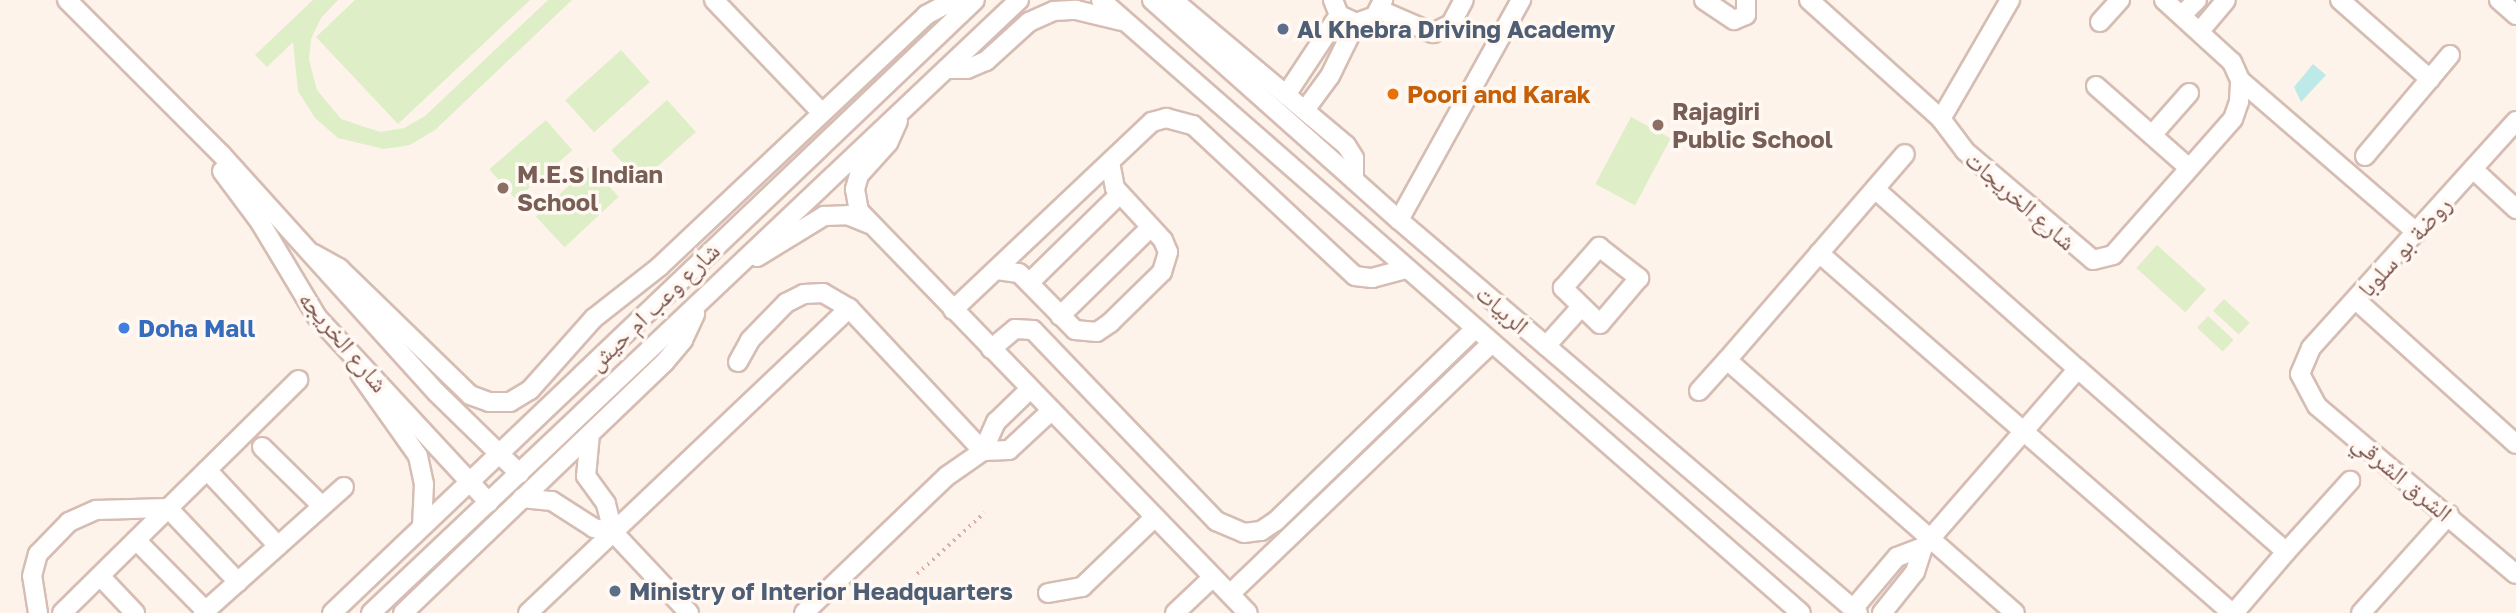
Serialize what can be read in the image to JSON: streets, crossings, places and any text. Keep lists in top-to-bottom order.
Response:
{
  "streets": {
    "street": [
      "شارع الخريجات",
      "روضة بو سلوبا",
      "شارع وعب ام حيش",
      "الربيات",
      "شارع الخريجه",
      "الشرق الشرقي"
    ]
  },
  "crossings": [
    ["روضة بو سلوبا", "الشرق الشرقي"],
    ["شارع وعب ام حيش", "شارع الخريجه"]
  ],
  "places": [
    "Al Khebra Driving Academy",
    "Poori and Karak",
    "Rajagiri Public School",
    "M.E.S Indian School",
    "Doha Mall",
    "Ministry of Interior Headquarters"
  ]
}
